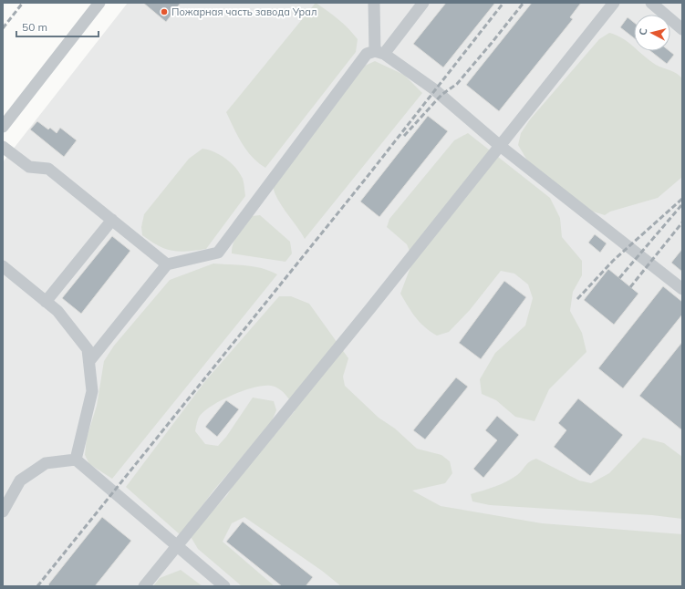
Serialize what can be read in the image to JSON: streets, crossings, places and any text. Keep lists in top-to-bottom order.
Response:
{
  "places": ["Пожарная часть завода Урал"],
  "scale_bar": "50 m",
  "north": "left"
}
